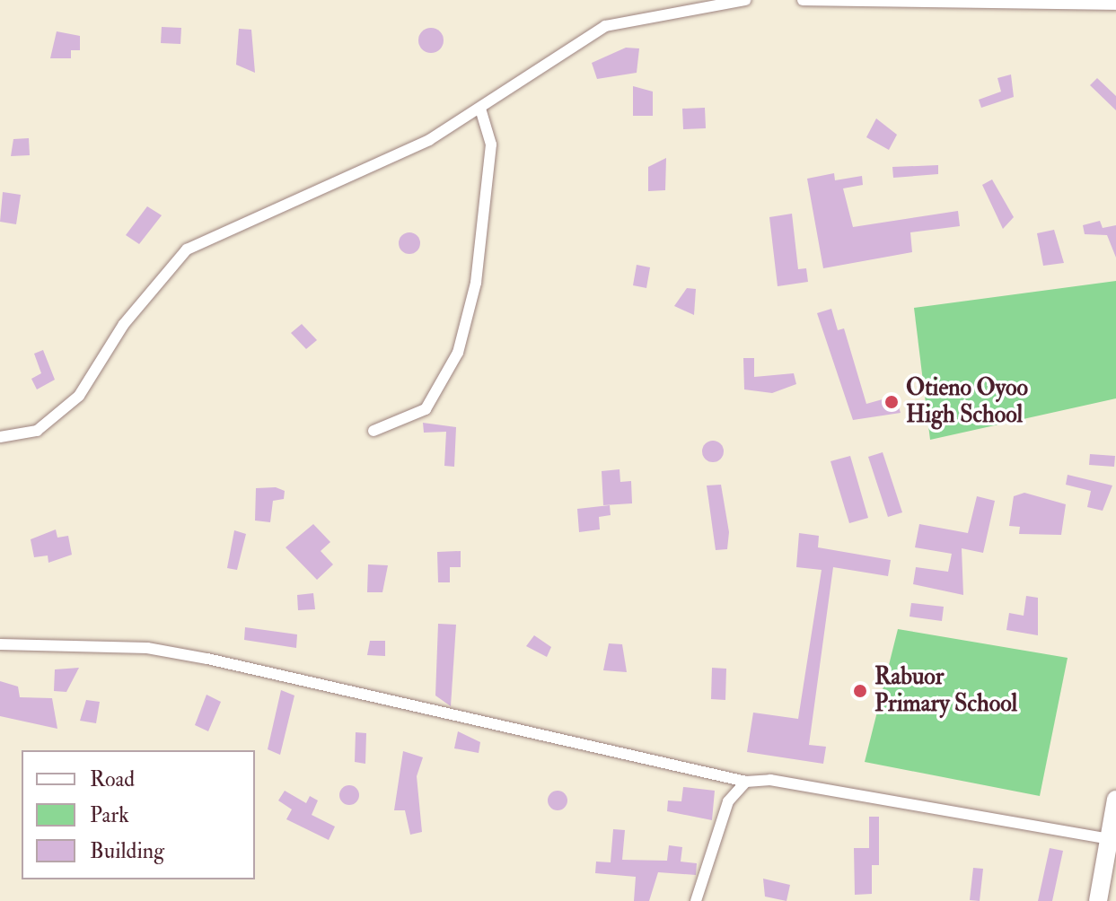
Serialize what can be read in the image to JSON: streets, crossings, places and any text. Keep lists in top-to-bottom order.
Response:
{
  "places": ["Otieno Oyoo High School", "Rabuor Primary School"],
  "legend": ["Road", "Park", "Building"]
}
